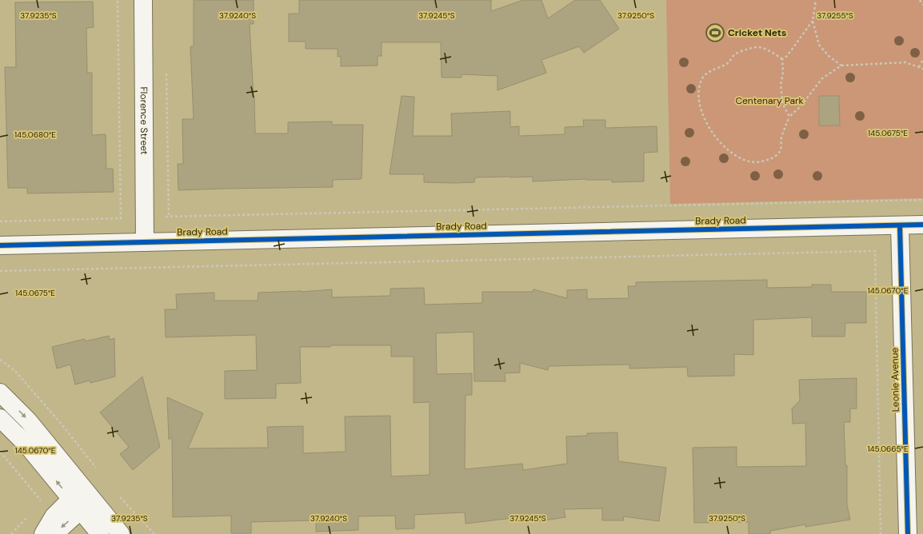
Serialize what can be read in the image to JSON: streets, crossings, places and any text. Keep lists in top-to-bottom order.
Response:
{
  "streets": {
    "street": ["Florence Street", "Brady Road", "Leonie Avenue"]
  },
  "crossings": [
    ["Florence Street", "Brady Road"],
    ["Brady Road", "Leonie Avenue"]
  ],
  "parks": ["Centenary Park"],
  "places": {
    "sports": ["Cricket Nets"]
  },
  "coordinates": [
    "37.9255°S",
    "37.9235°S",
    "37.9240°S",
    "37.9245°S",
    "37.9250°S",
    "145.0675°E",
    "145.0680°E",
    "145.0670°E",
    "145.0665°E"
  ]
}
